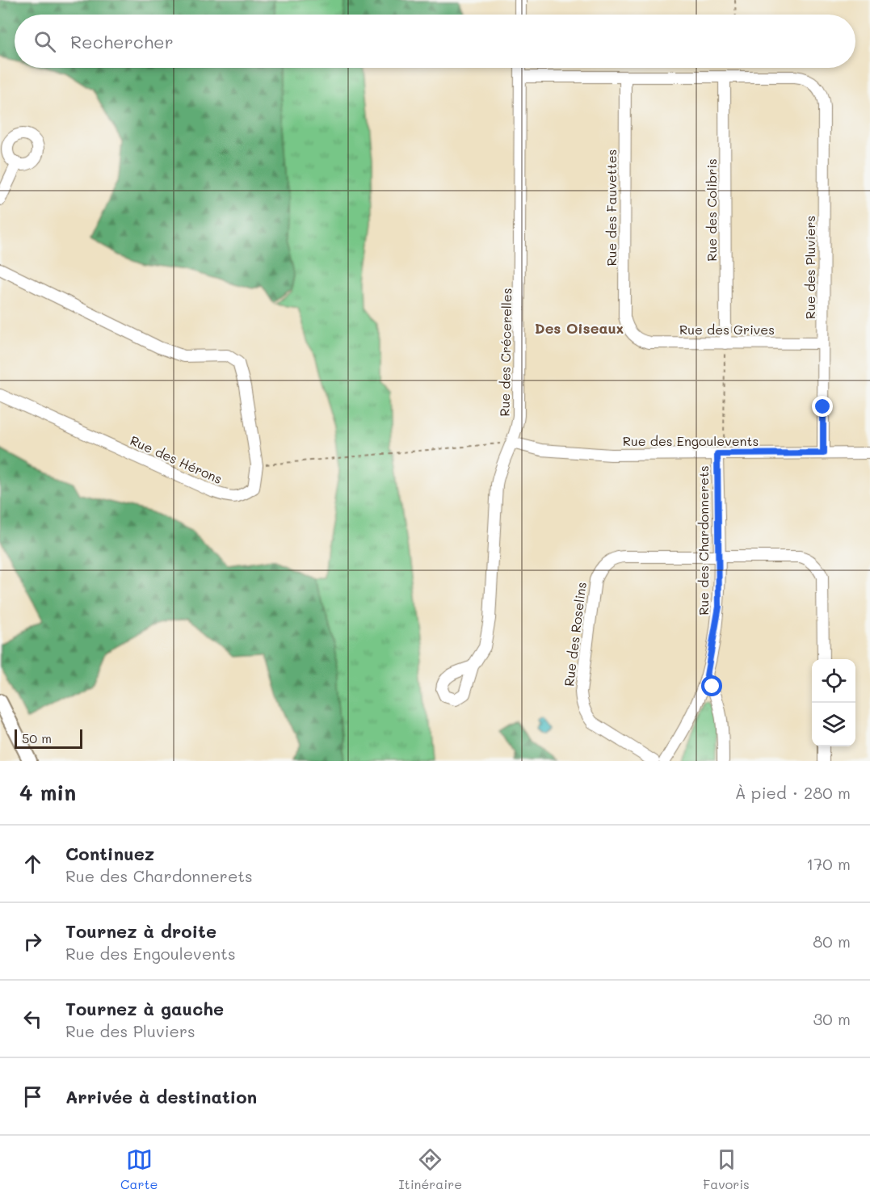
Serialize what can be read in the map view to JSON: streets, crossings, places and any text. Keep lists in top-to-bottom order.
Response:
{
  "streets": {
    "street": [
      "Rue des Fauvettes",
      "Rue des Colibris",
      "Rue des Pluviers",
      "Rue des Grives",
      "Rue des Crécerelles",
      "Rue des Engoulevents",
      "Rue des Hérons",
      "Rue des Chardonnerets",
      "Rue des Roselins"
    ]
  },
  "crossings": [
    ["Rue des Fauvettes", "Rue des Grives"],
    ["Rue des Colibris", "Rue des Pluviers"],
    ["Rue des Colibris", "Rue des Grives"],
    ["Rue des Pluviers", "Rue des Grives"],
    ["Rue des Pluviers", "Rue des Engoulevents"],
    ["Rue des Crécerelles", "Rue des Engoulevents"],
    ["Rue des Engoulevents", "Rue des Chardonnerets"],
    ["Rue des Chardonnerets", "Rue des Roselins"]
  ],
  "districts": ["Des Oiseaux"],
  "scale_bar": "50 m",
  "page": {
    "search": "Rechercher",
    "scale": "50 m",
    "heading": ["4 min", "À pied · 280 m"],
    "list": [
      ["Continuez", "Rue des Chardonnerets", "170 m"],
      ["Tournez à droite", "Rue des Engoulevents", "80 m"],
      ["Tournez à gauche", "Rue des Pluviers", "30 m"],
      "Arrivée à destination"
    ],
    "nav": ["Carte", "Itinéraire", "Favoris"]
  }
}
